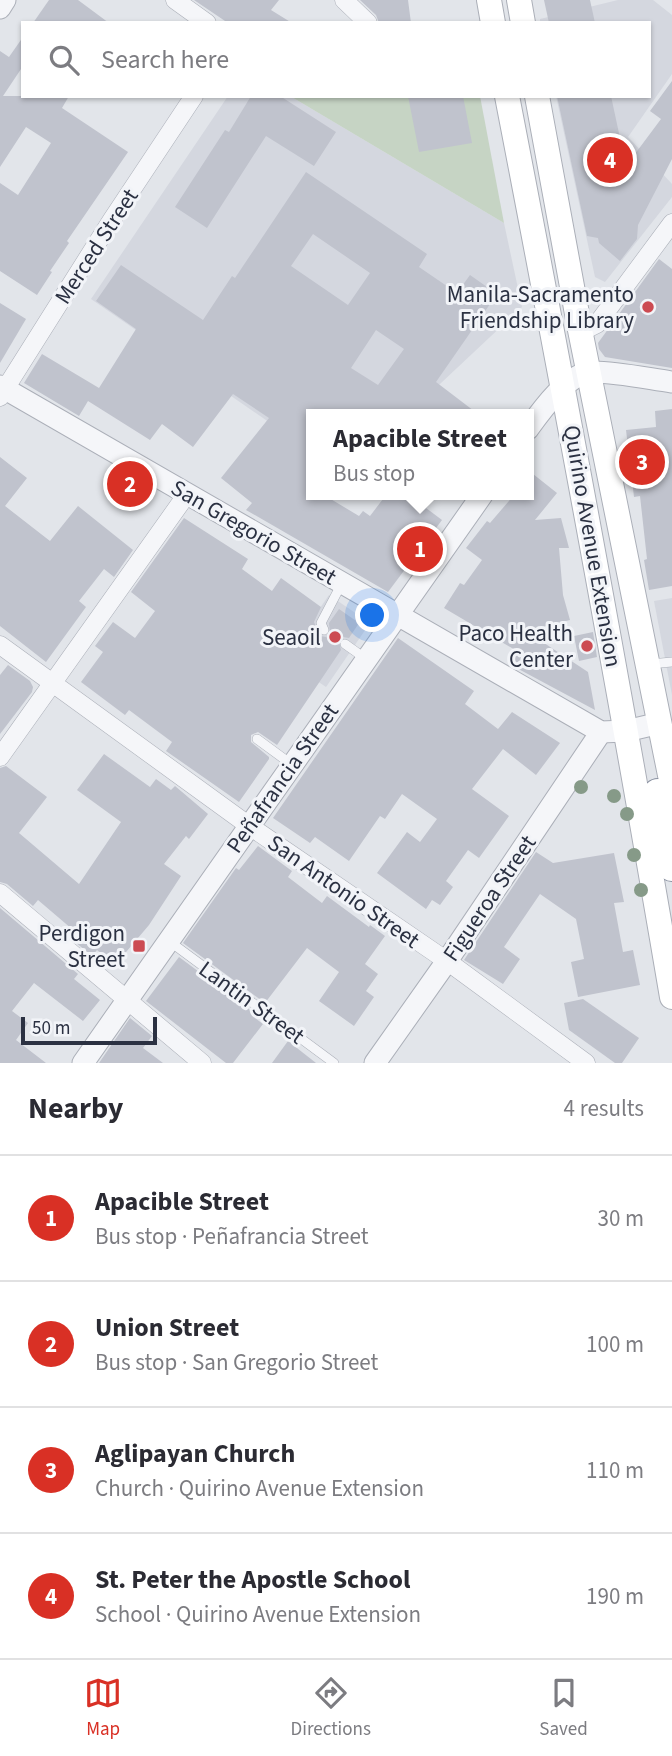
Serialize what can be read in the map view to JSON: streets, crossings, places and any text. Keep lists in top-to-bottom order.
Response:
{
  "streets": {
    "main road": ["Quirino Avenue Extension"],
    "street": [
      "Merced Street",
      "San Gregorio Street",
      "Peñafrancia Street",
      "San Antonio Street",
      "Figueroa Street"
    ],
    "lane": ["Lantin Street"]
  },
  "crossings": [
    ["Merced Street", "San Gregorio Street"],
    ["San Gregorio Street", "Peñafrancia Street"],
    ["San Gregorio Street", "Figueroa Street"],
    ["Peñafrancia Street", "San Antonio Street"],
    ["Peñafrancia Street", "Lantin Street"],
    ["San Antonio Street", "Figueroa Street"]
  ],
  "places": {
    "other": ["Manila-Sacramento Friendship Library", "Seaoil", "Paco Health Center"],
    "transit": ["Perdigon Street"]
  },
  "scale_bar": "50 m",
  "page": {
    "search": "Search here",
    "pins": [
      "4",
      "3",
      "2",
      "1"
    ],
    "popup": ["Apacible Street", "Bus stop"],
    "scale": "50 m",
    "heading": ["Nearby", "4 results"],
    "list": [
      {
        "mark": "1",
        "name": "Apacible Street",
        "note": "Bus stop · Peñafrancia Street",
        "value": "30 m"
      },
      {
        "mark": "2",
        "name": "Union Street",
        "note": "Bus stop · San Gregorio Street",
        "value": "100 m"
      },
      {
        "mark": "3",
        "name": "Aglipayan Church",
        "note": "Church · Quirino Avenue Extension",
        "value": "110 m"
      },
      {
        "mark": "4",
        "name": "St. Peter the Apostle School",
        "note": "School · Quirino Avenue Extension",
        "value": "190 m"
      }
    ],
    "nav": ["Map", "Directions", "Saved"]
  }
}
